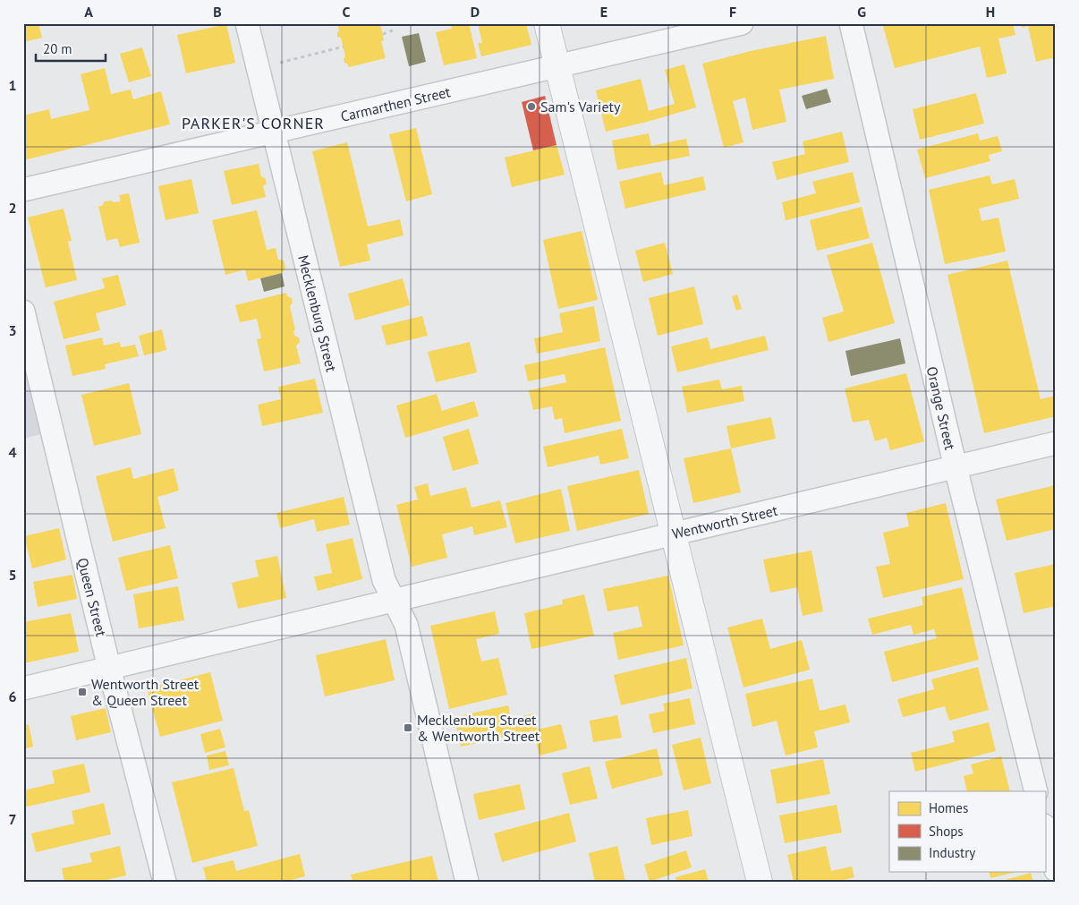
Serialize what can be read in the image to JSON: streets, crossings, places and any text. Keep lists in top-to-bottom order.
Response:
{
  "streets": {
    "street": [
      "Carmarthen Street",
      "Mecklenburg Street",
      "Orange Street",
      "Wentworth Street",
      "Queen Street"
    ]
  },
  "crossings": [
    ["Carmarthen Street", "Mecklenburg Street"],
    ["Mecklenburg Street", "Wentworth Street"],
    ["Orange Street", "Wentworth Street"],
    ["Wentworth Street", "Queen Street"]
  ],
  "districts": ["PARKER'S CORNER"],
  "places": {
    "other": ["Sam's Variety"],
    "transit": ["Wentworth Street & Queen Street", "Mecklenburg Street & Wentworth Street"]
  },
  "legend": ["Homes", "Shops", "Industry"],
  "scale_bar": "20 m",
  "grid": {
    "columns": [
      "A",
      "B",
      "C",
      "D",
      "E",
      "F",
      "G",
      "H"
    ],
    "rows": [
      "1",
      "2",
      "3",
      "4",
      "5",
      "6",
      "7"
    ]
  }
}
